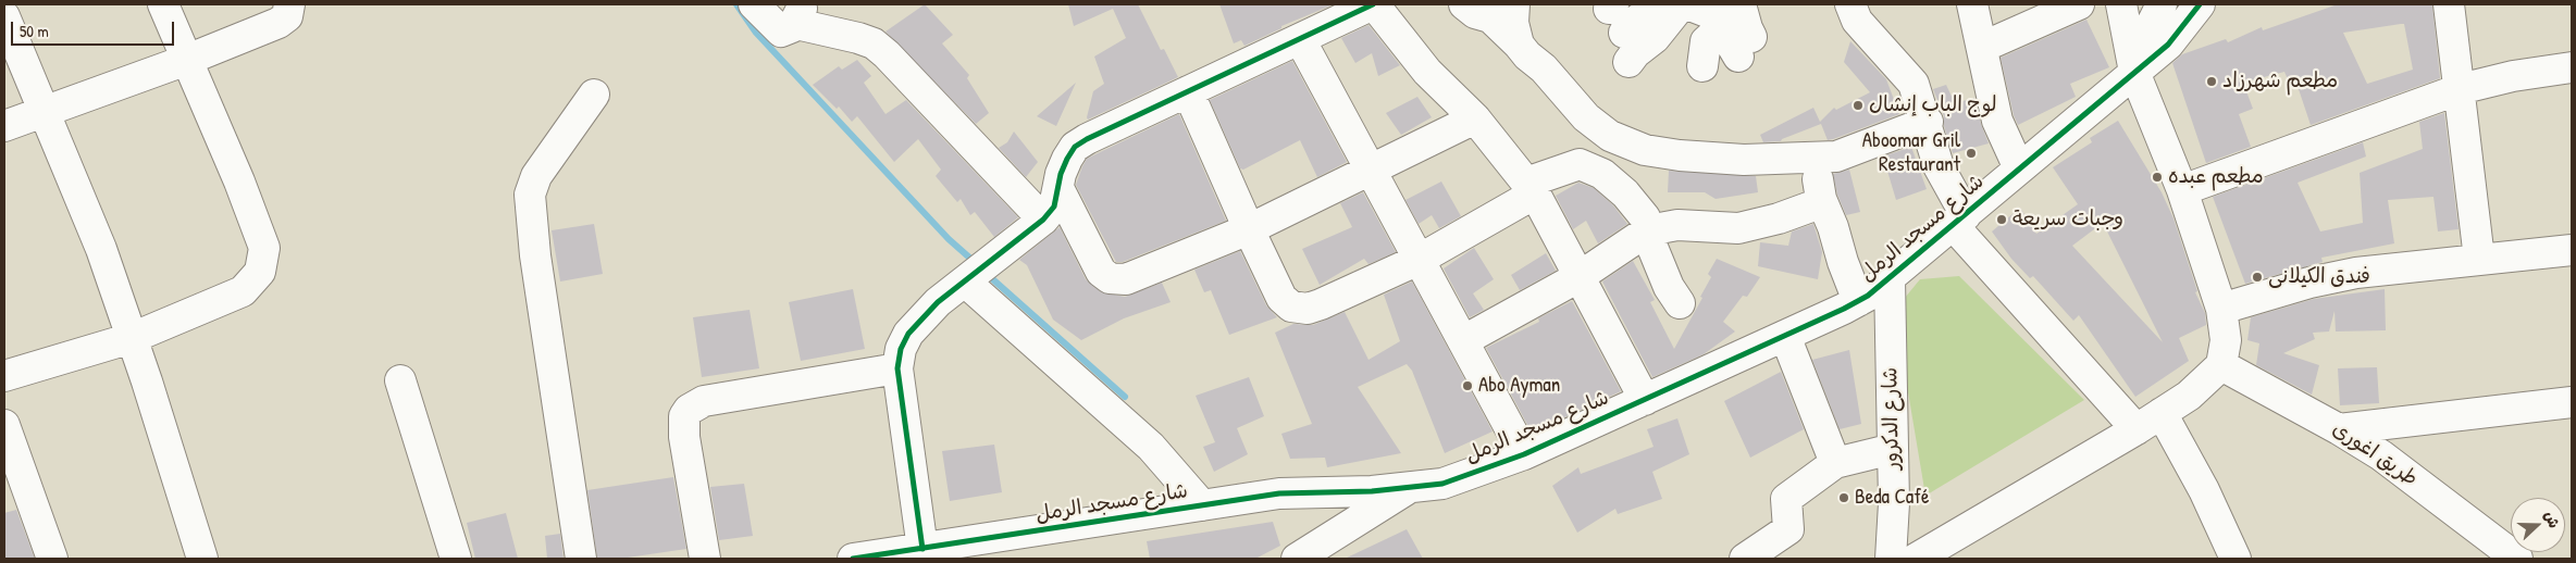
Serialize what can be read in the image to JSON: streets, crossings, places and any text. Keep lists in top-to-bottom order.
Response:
{
  "streets": {
    "street": ["شارع مسجد الرمل", "شارع الدكرور", "طريق اغورى"]
  },
  "crossings": [
    ["شارع مسجد الرمل", "شارع الدكرور"]
  ],
  "places": [
    "مطعم شهرزاد",
    "لوج الباب إنشال",
    "Aboomar Gril Restaurant",
    "مطعم عبده",
    "وجبات سريعة",
    "فندق الكيلانى",
    "Abo Ayman",
    "Beda Café"
  ],
  "scale_bar": "50 m",
  "north": "right"
}
